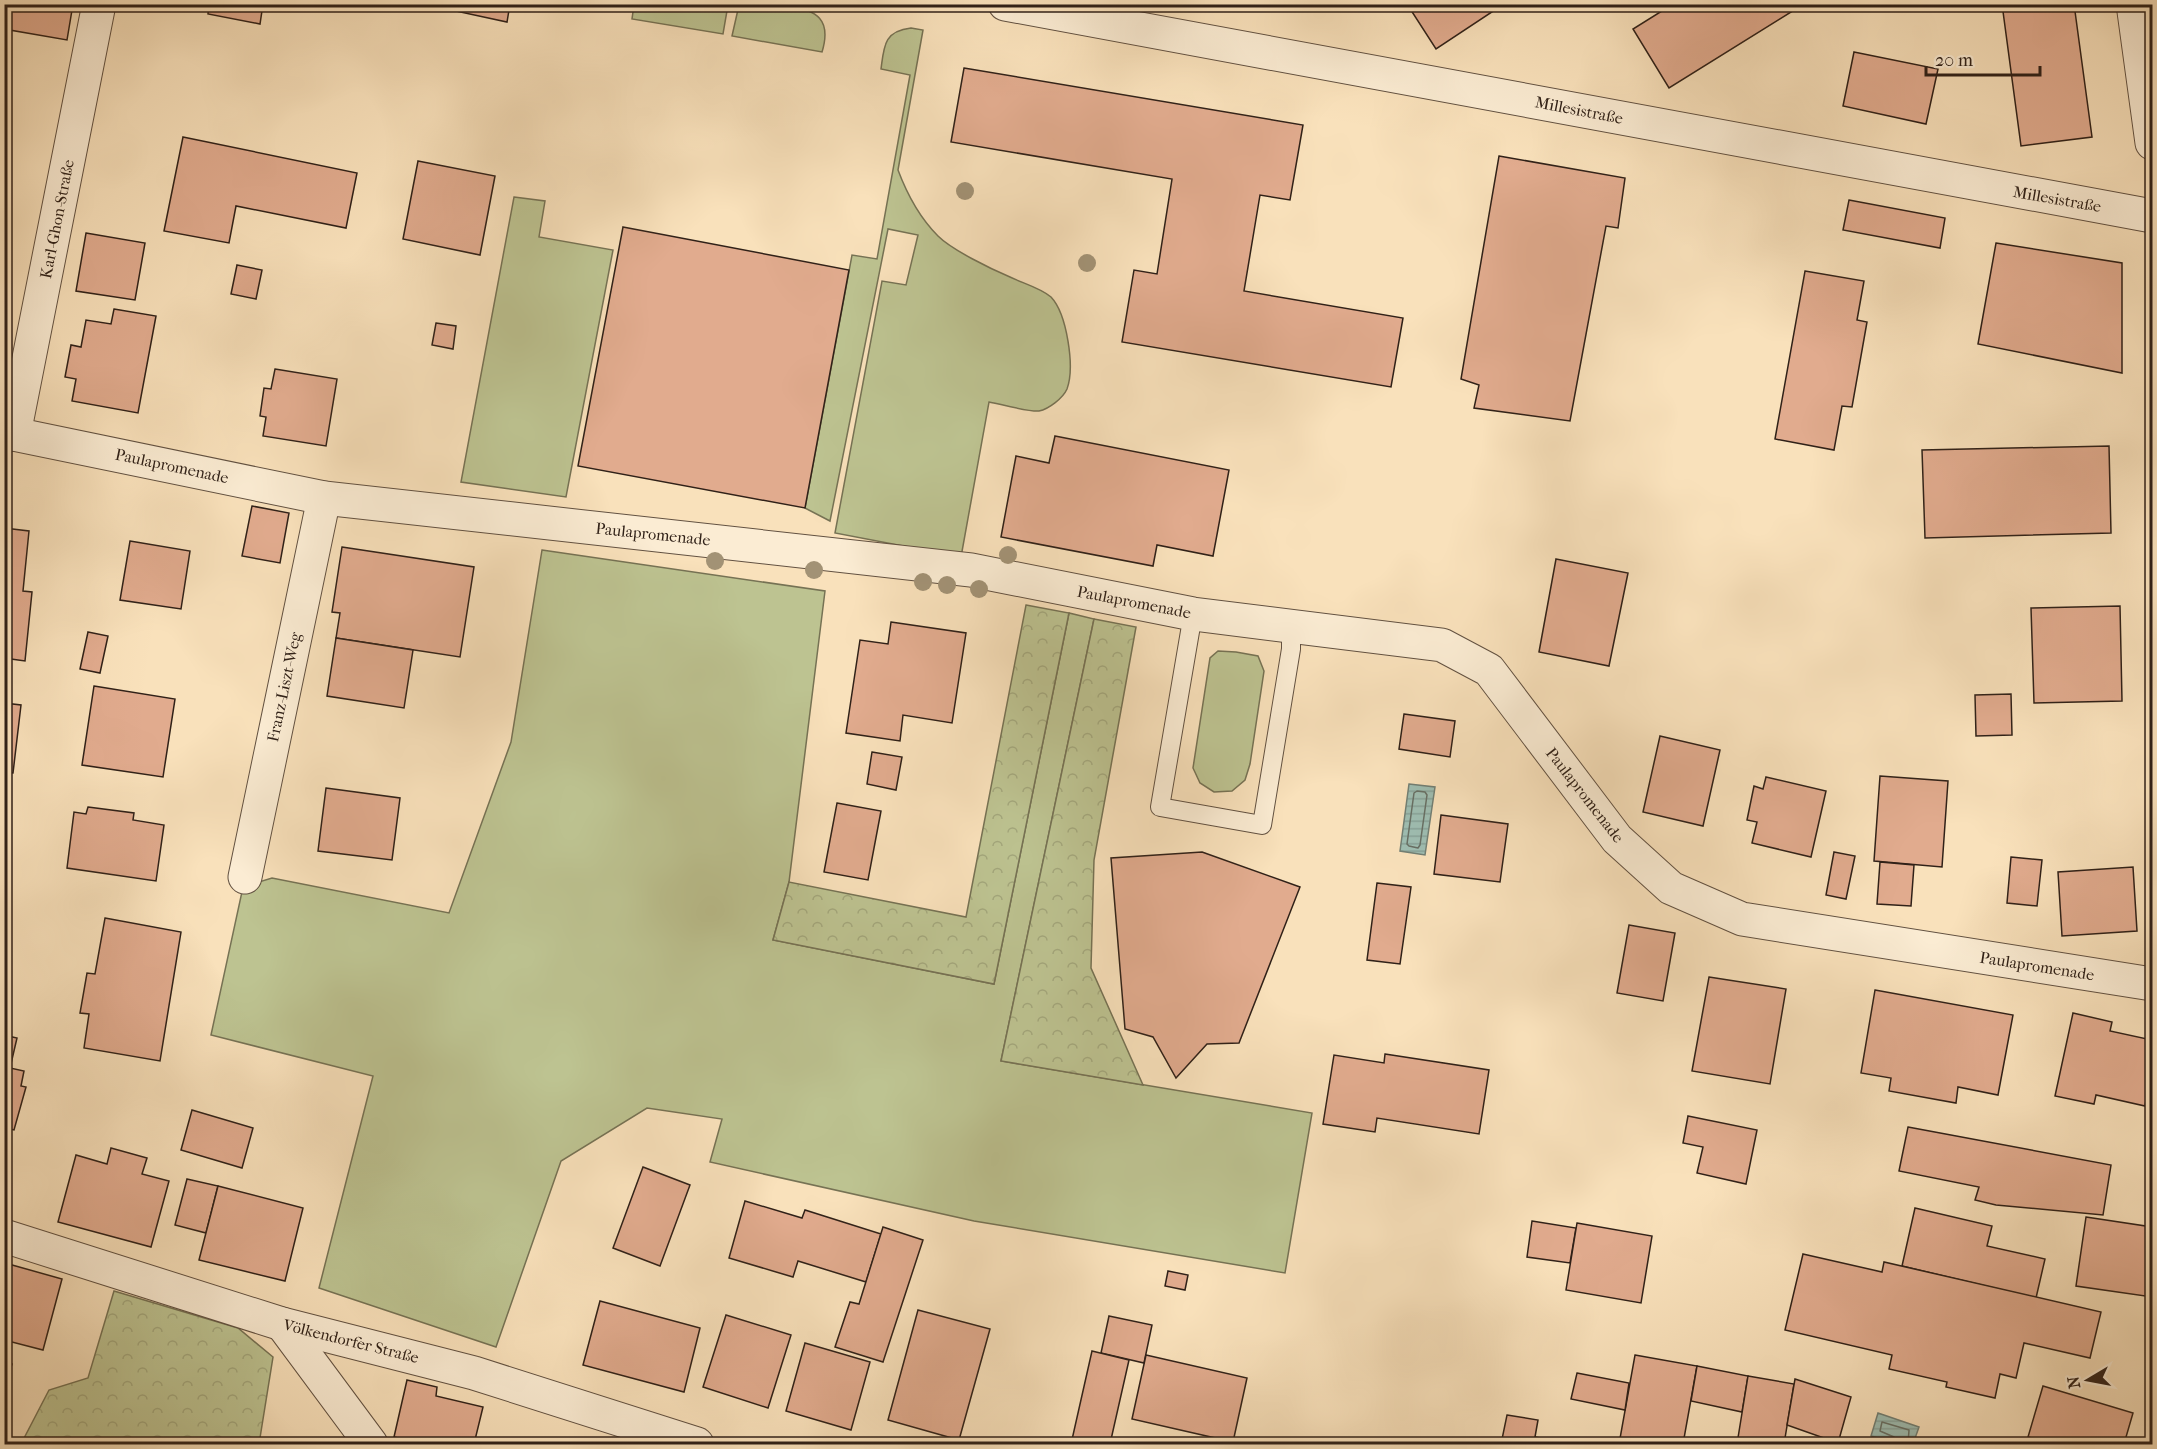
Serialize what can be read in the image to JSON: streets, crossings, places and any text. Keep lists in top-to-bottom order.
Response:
{
  "streets": {
    "street": [
      "Millesistraße",
      "Karl-Ghon-Straße",
      "Paulapromenade",
      "Franz-Liszt-Weg",
      "Völkendorfer Straße"
    ]
  },
  "crossings": [
    ["Karl-Ghon-Straße", "Paulapromenade"],
    ["Paulapromenade", "Franz-Liszt-Weg"]
  ],
  "scale_bar": "20 m",
  "north": "left"
}
